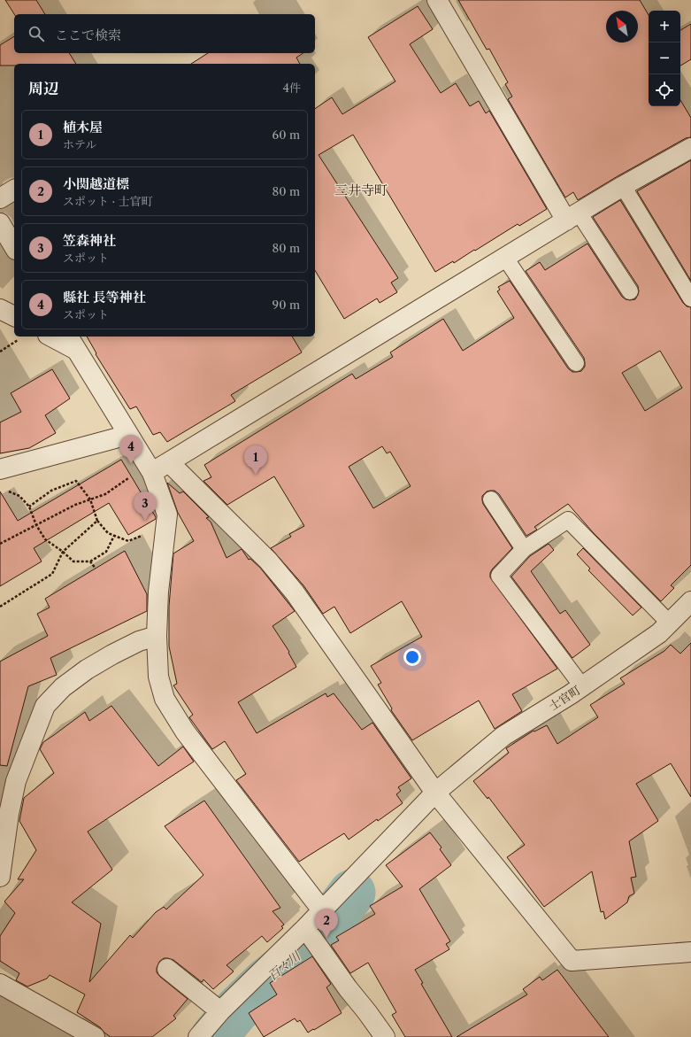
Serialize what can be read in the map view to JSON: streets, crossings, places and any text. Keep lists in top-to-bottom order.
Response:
{
  "streets": {
    "street": ["士官町"]
  },
  "districts": ["三井寺町"],
  "water": ["百々川"],
  "north": "top left",
  "page": {
    "map_buttons": ["+", "−"],
    "search": "ここで検索",
    "heading": ["周辺", "4件"],
    "list": [
      {
        "mark": "1",
        "name": "植木屋",
        "note": "ホテル",
        "value": "60 m"
      },
      {
        "mark": "2",
        "name": "小関越道標",
        "note": "スポット · 士官町",
        "value": "80 m"
      },
      {
        "mark": "3",
        "name": "笠森神社",
        "note": "スポット",
        "value": "80 m"
      },
      {
        "mark": "4",
        "name": "縣社 長等神社",
        "note": "スポット",
        "value": "90 m"
      }
    ],
    "pins": [
      "4",
      "1",
      "3",
      "2"
    ]
  }
}
